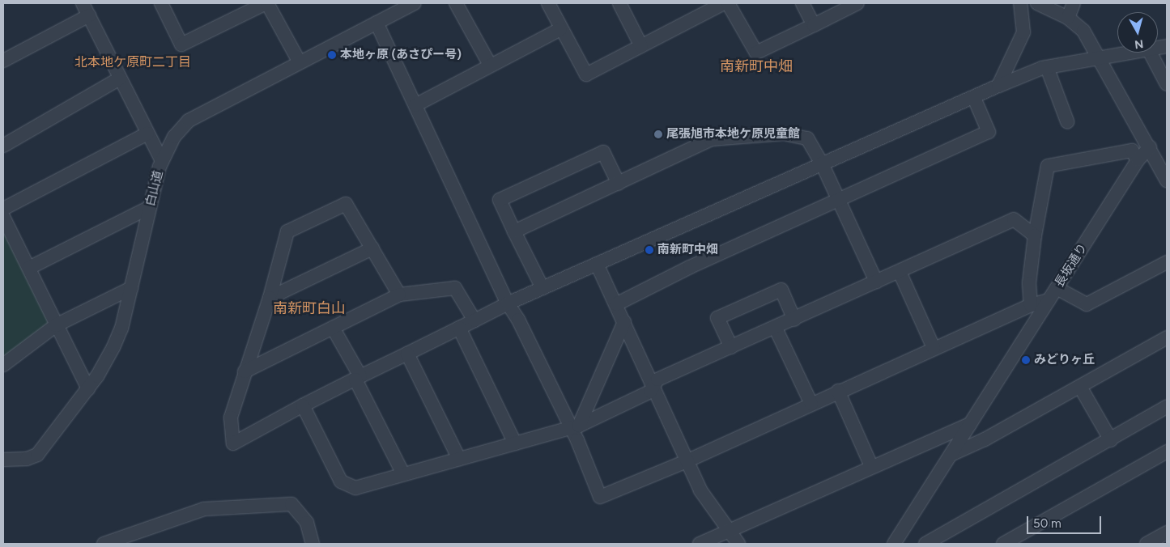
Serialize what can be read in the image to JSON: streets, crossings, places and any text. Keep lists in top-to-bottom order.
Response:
{
  "streets": {
    "street": ["白山道", "長坂通り"]
  },
  "districts": ["北本地ケ原町二丁目", "南新町中畑", "南新町白山"],
  "places": [
    "本地ヶ原 (あさぴー号)",
    "尾張旭市本地ケ原児童館",
    "南新町中畑",
    "みどりヶ丘"
  ],
  "scale_bar": "50 m",
  "north": "bottom"
}
